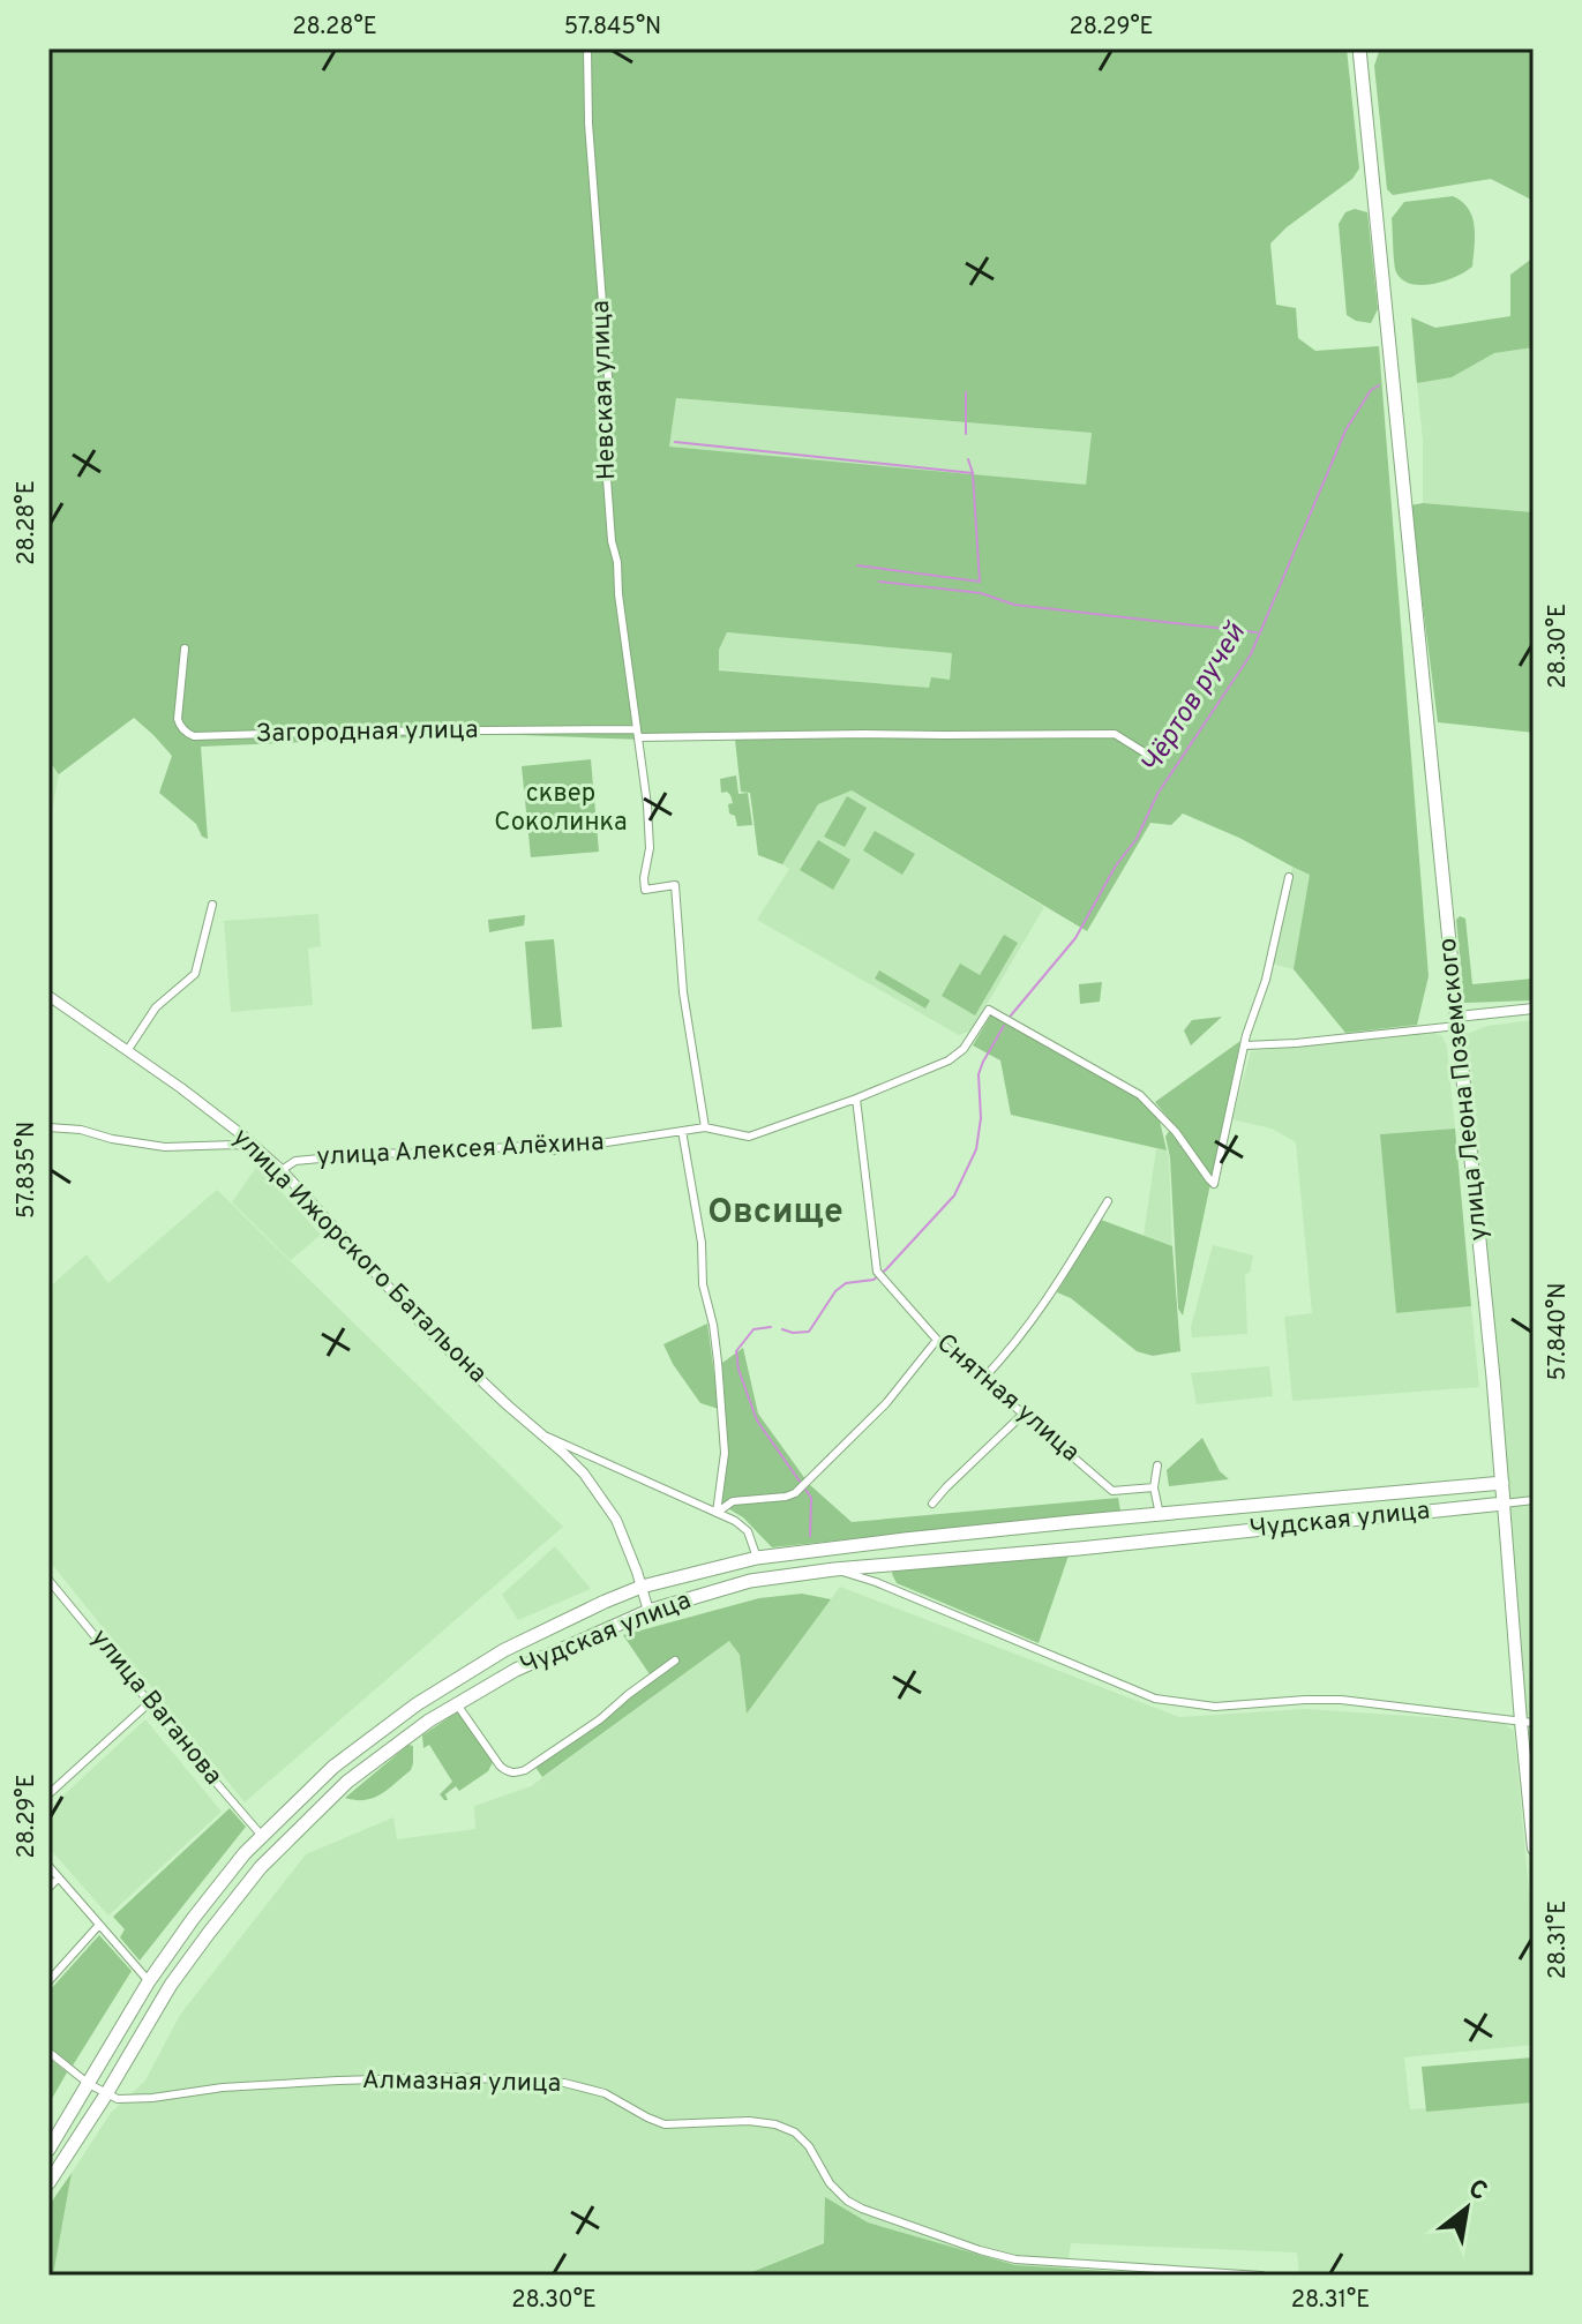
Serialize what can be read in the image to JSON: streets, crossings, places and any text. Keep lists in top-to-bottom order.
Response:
{
  "streets": {
    "highway": ["улица Леона Поземского", "Чудская улица"],
    "street": [
      "Невская улица",
      "Загородная улица",
      "улица Алексея Алёхина",
      "улица Ижорского Батальона",
      "Снятная улица",
      "улица Ваганова",
      "Алмазная улица"
    ]
  },
  "crossings": [
    ["Невская улица", "Загородная улица"],
    ["Невская улица", "улица Алексея Алёхина"],
    ["улица Леона Поземского", "Чудская улица"],
    ["улица Алексея Алёхина", "улица Ижорского Батальона"],
    ["улица Алексея Алёхина", "Снятная улица"],
    ["улица Ижорского Батальона", "Чудская улица"],
    ["Чудская улица", "улица Ваганова"],
    ["Чудская улица", "Алмазная улица"]
  ],
  "districts": ["Овсище"],
  "water": ["Чёртов ручей"],
  "parks": ["сквер Соколинка"],
  "north": "top right",
  "coordinates": [
    "28.28°E",
    "57.845°N",
    "28.29°E",
    "28.30°E",
    "57.835°N",
    "57.840°N",
    "28.31°E"
  ]
}
